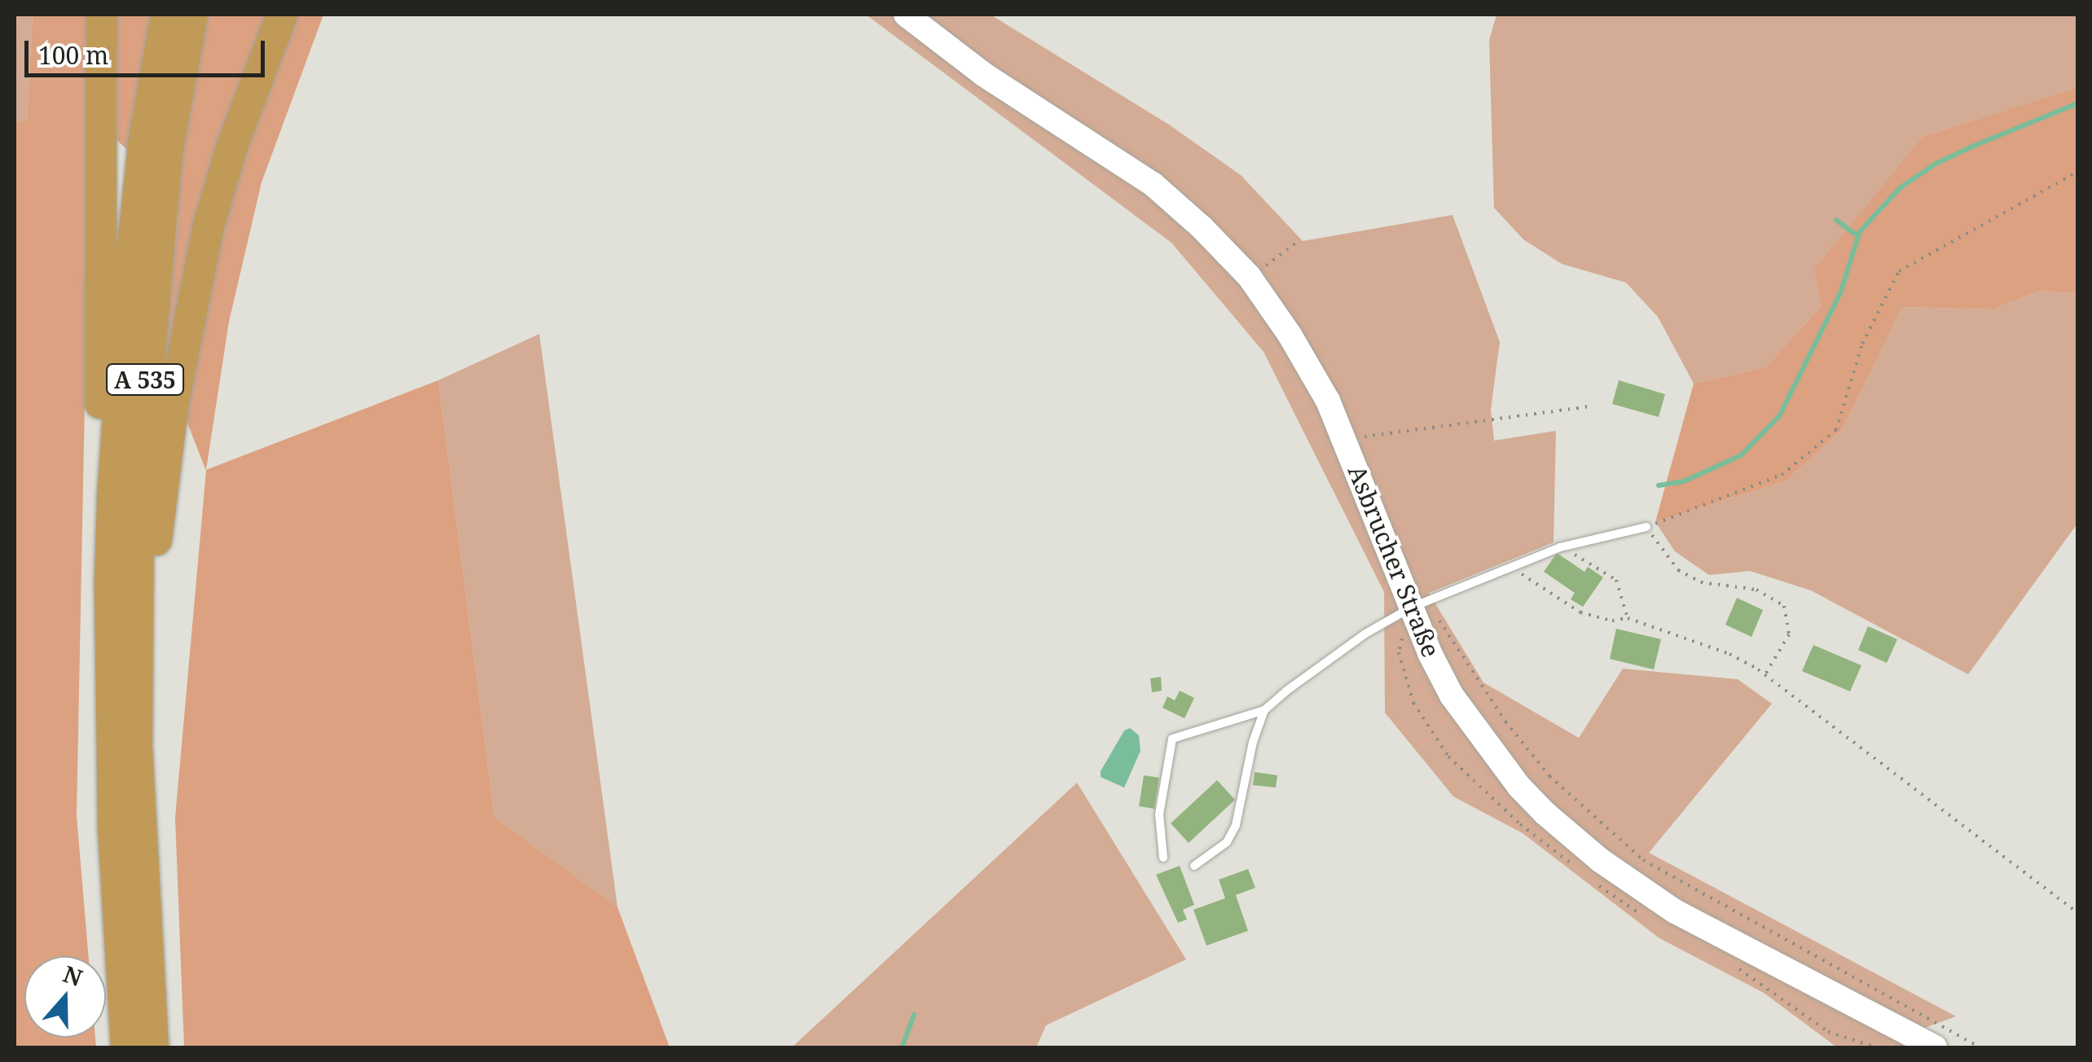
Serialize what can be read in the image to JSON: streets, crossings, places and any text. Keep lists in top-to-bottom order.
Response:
{
  "streets": {
    "highway": ["A 535"],
    "main road": ["Asbrucher Straße"]
  },
  "scale_bar": "100 m",
  "north": "top"
}
